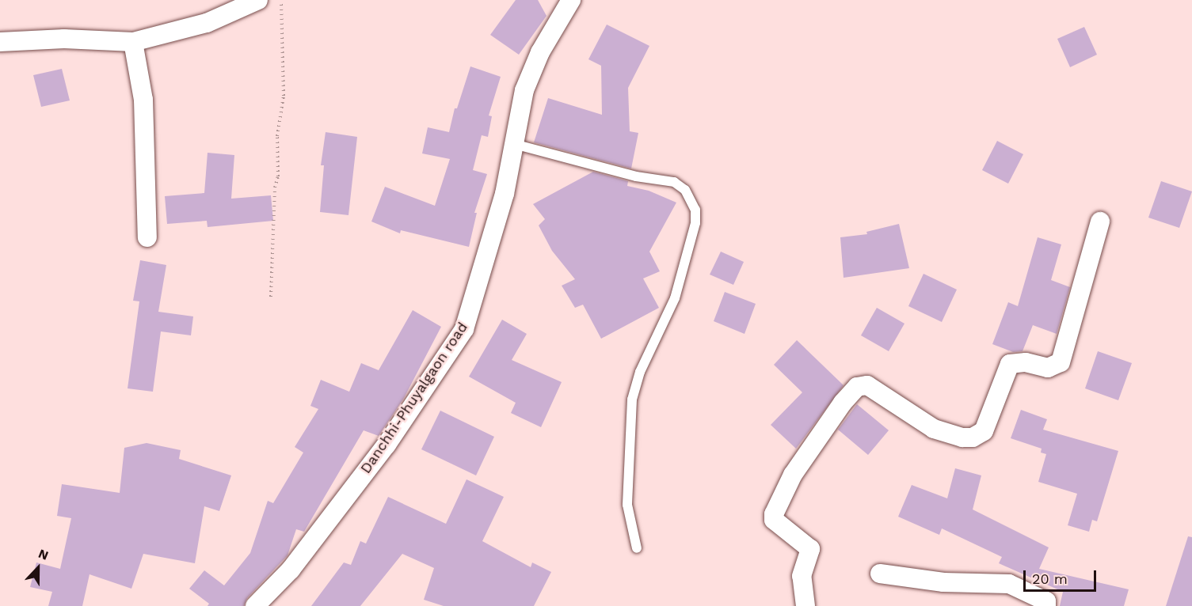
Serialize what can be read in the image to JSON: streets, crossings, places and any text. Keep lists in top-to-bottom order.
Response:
{
  "streets": {
    "street": ["Danchhi-Phuyalgaon road"]
  },
  "scale_bar": "20 m",
  "north": "top"
}
